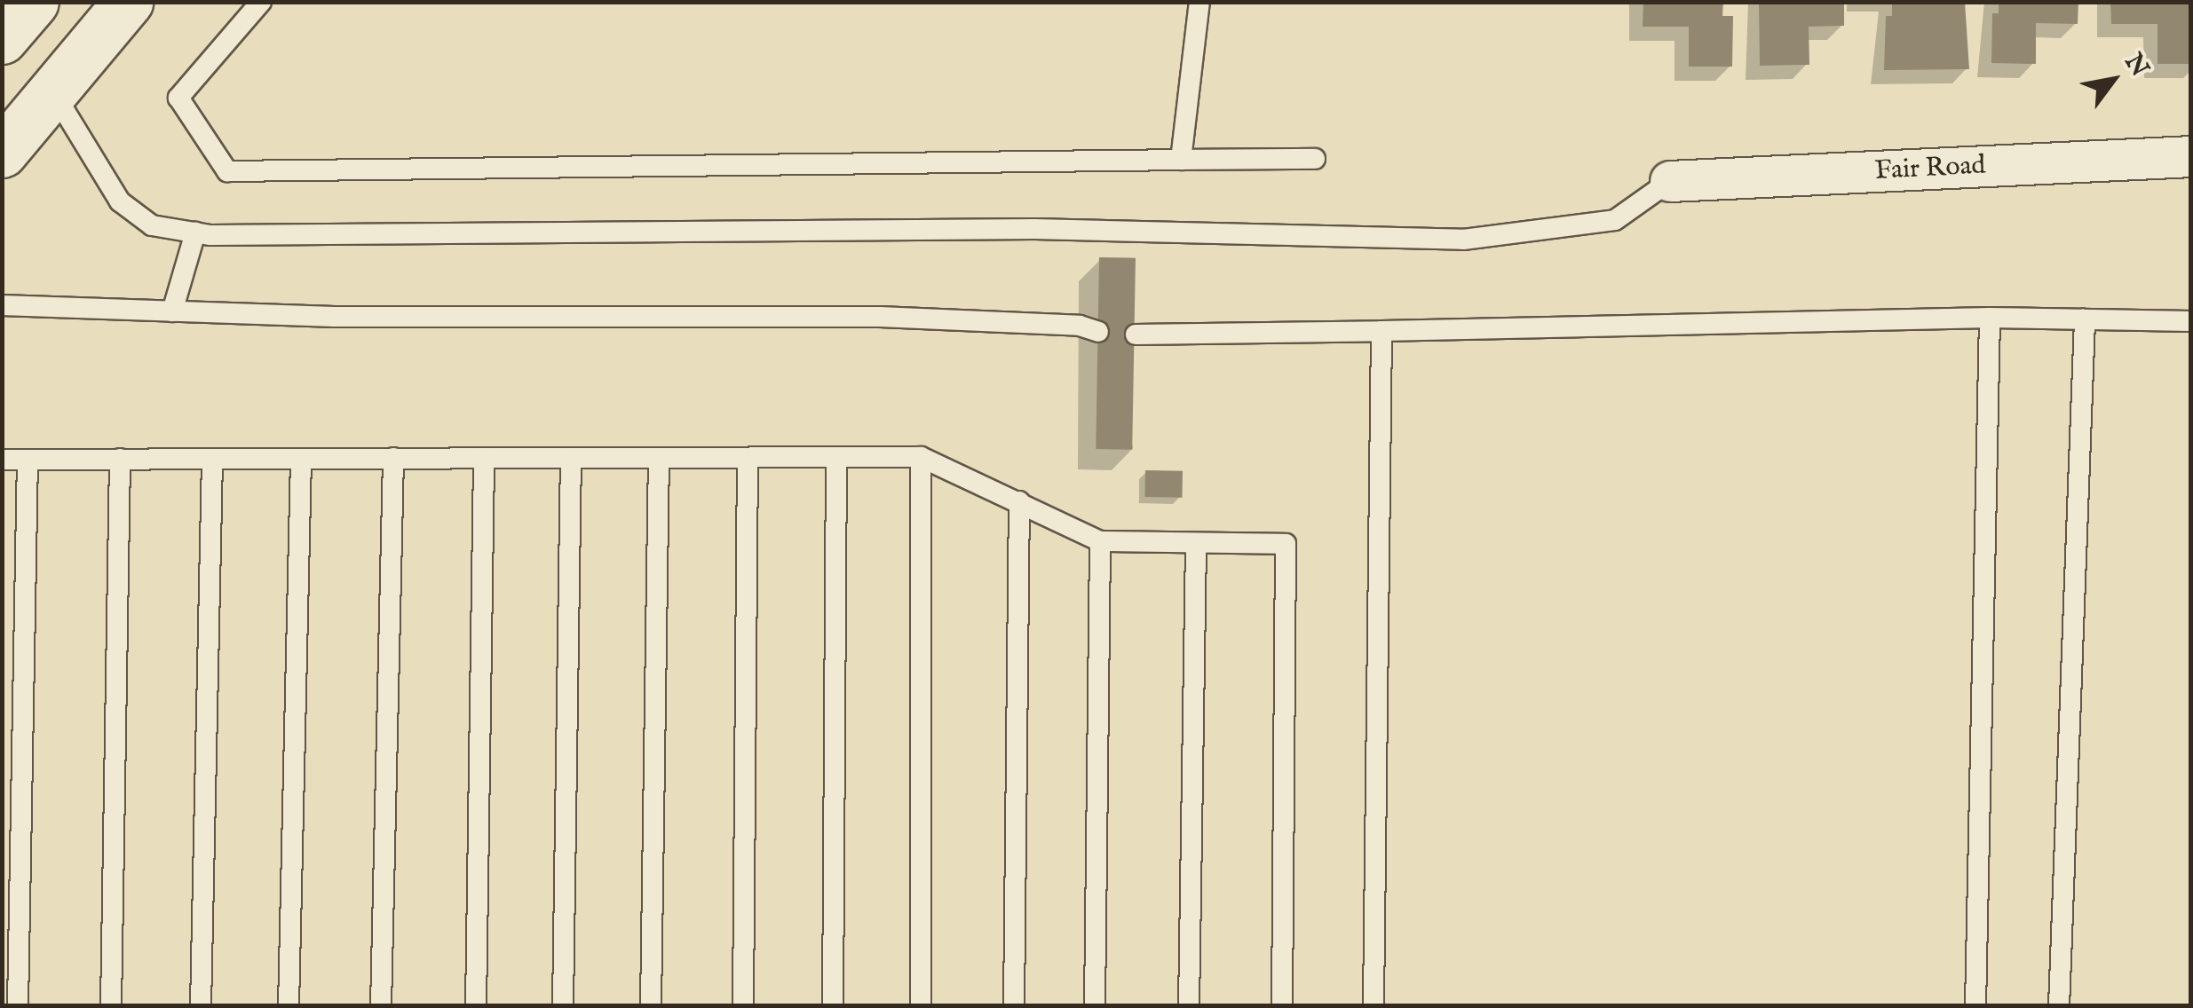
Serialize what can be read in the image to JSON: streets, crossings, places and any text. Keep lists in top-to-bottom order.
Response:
{
  "streets": {
    "street": ["Fair Road"]
  },
  "north": "top right"
}
